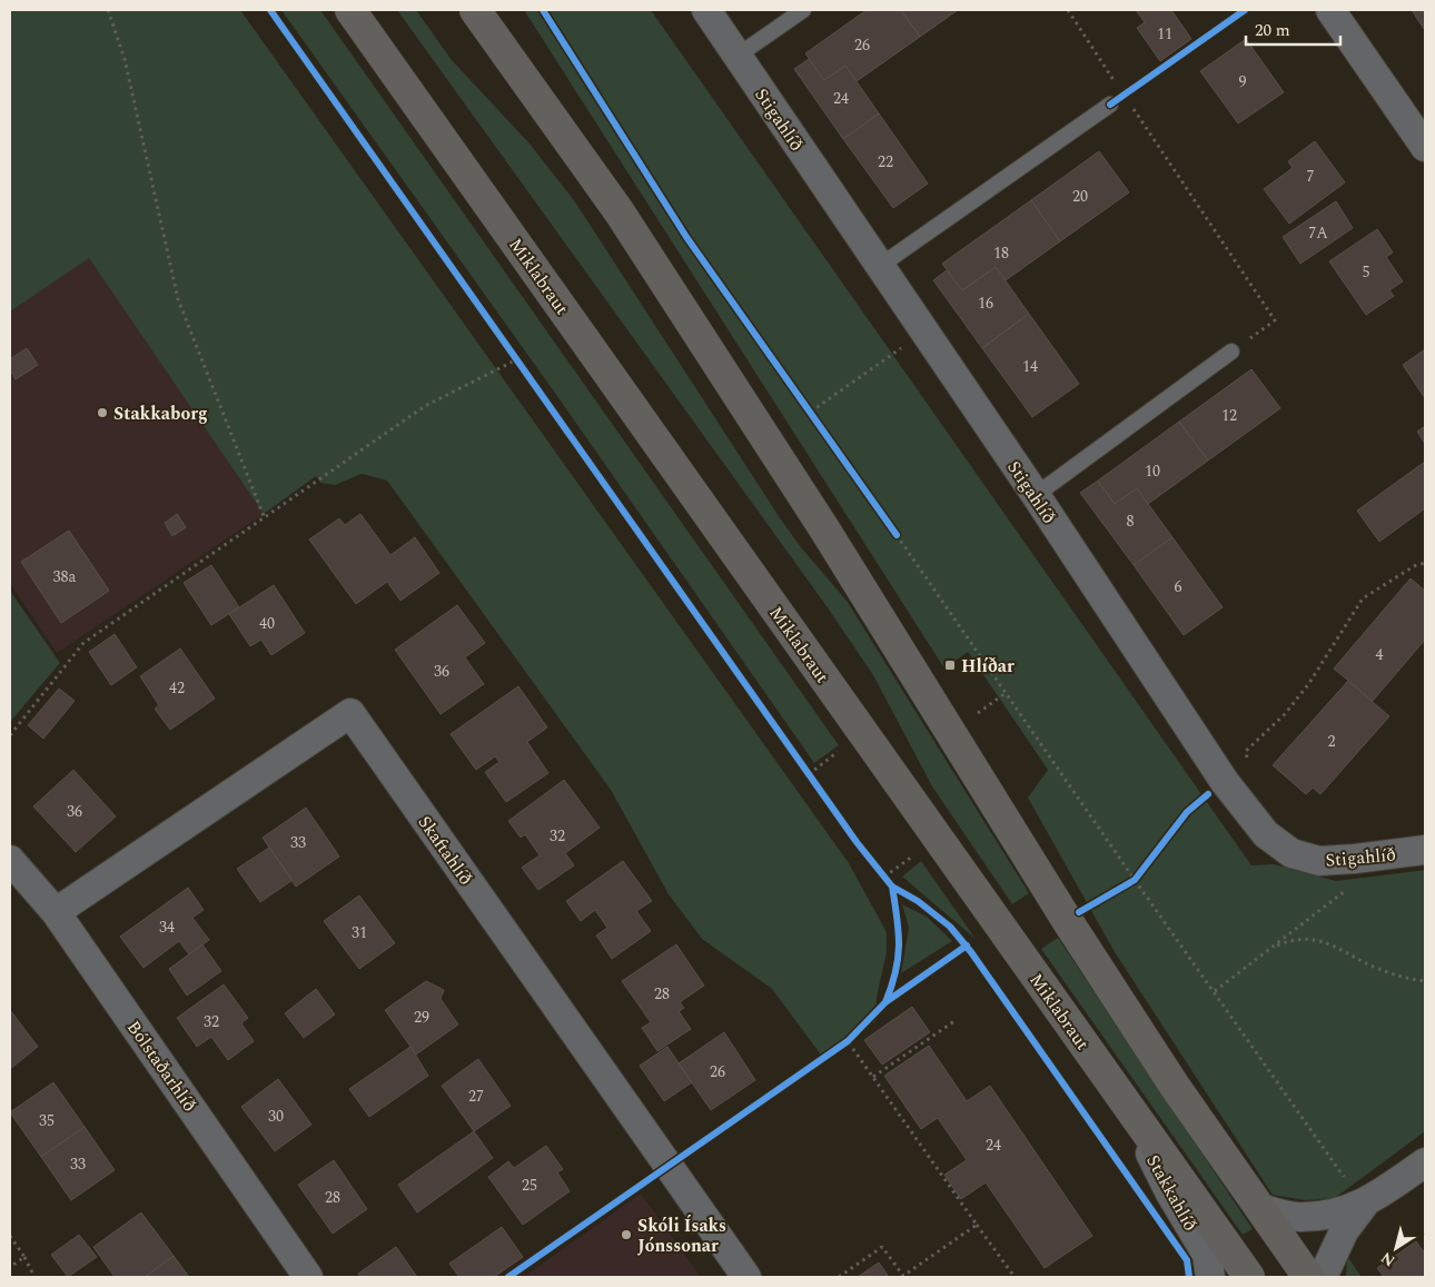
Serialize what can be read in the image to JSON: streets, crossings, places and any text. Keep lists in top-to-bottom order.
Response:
{
  "streets": {
    "highway": ["Miklabraut"],
    "street": [
      "Stigahlíð",
      "Skaftahlíð",
      "Bólstaðarhlíð",
      "Stakkahlíð"
    ]
  },
  "crossings": [
    ["Miklabraut", "Stakkahlíð"],
    ["Skaftahlíð", "Bólstaðarhlíð"]
  ],
  "places": {
    "other": ["Stakkaborg", "Skóli Ísaks Jónssonar"],
    "transit": ["Hlíðar"]
  },
  "house_numbers": [
    "11",
    "26",
    "9",
    "24",
    "22",
    "7",
    "20",
    "7A",
    "18",
    "5",
    "16",
    "14",
    "12",
    "10",
    "8",
    "38a",
    "6",
    "40",
    "4",
    "36",
    "42",
    "2",
    "36",
    "32",
    "33",
    "34",
    "31",
    "28",
    "29",
    "32",
    "26",
    "27",
    "30",
    "35",
    "24",
    "33",
    "25",
    "28"
  ],
  "scale_bar": "20 m",
  "north": "bottom left"
}
